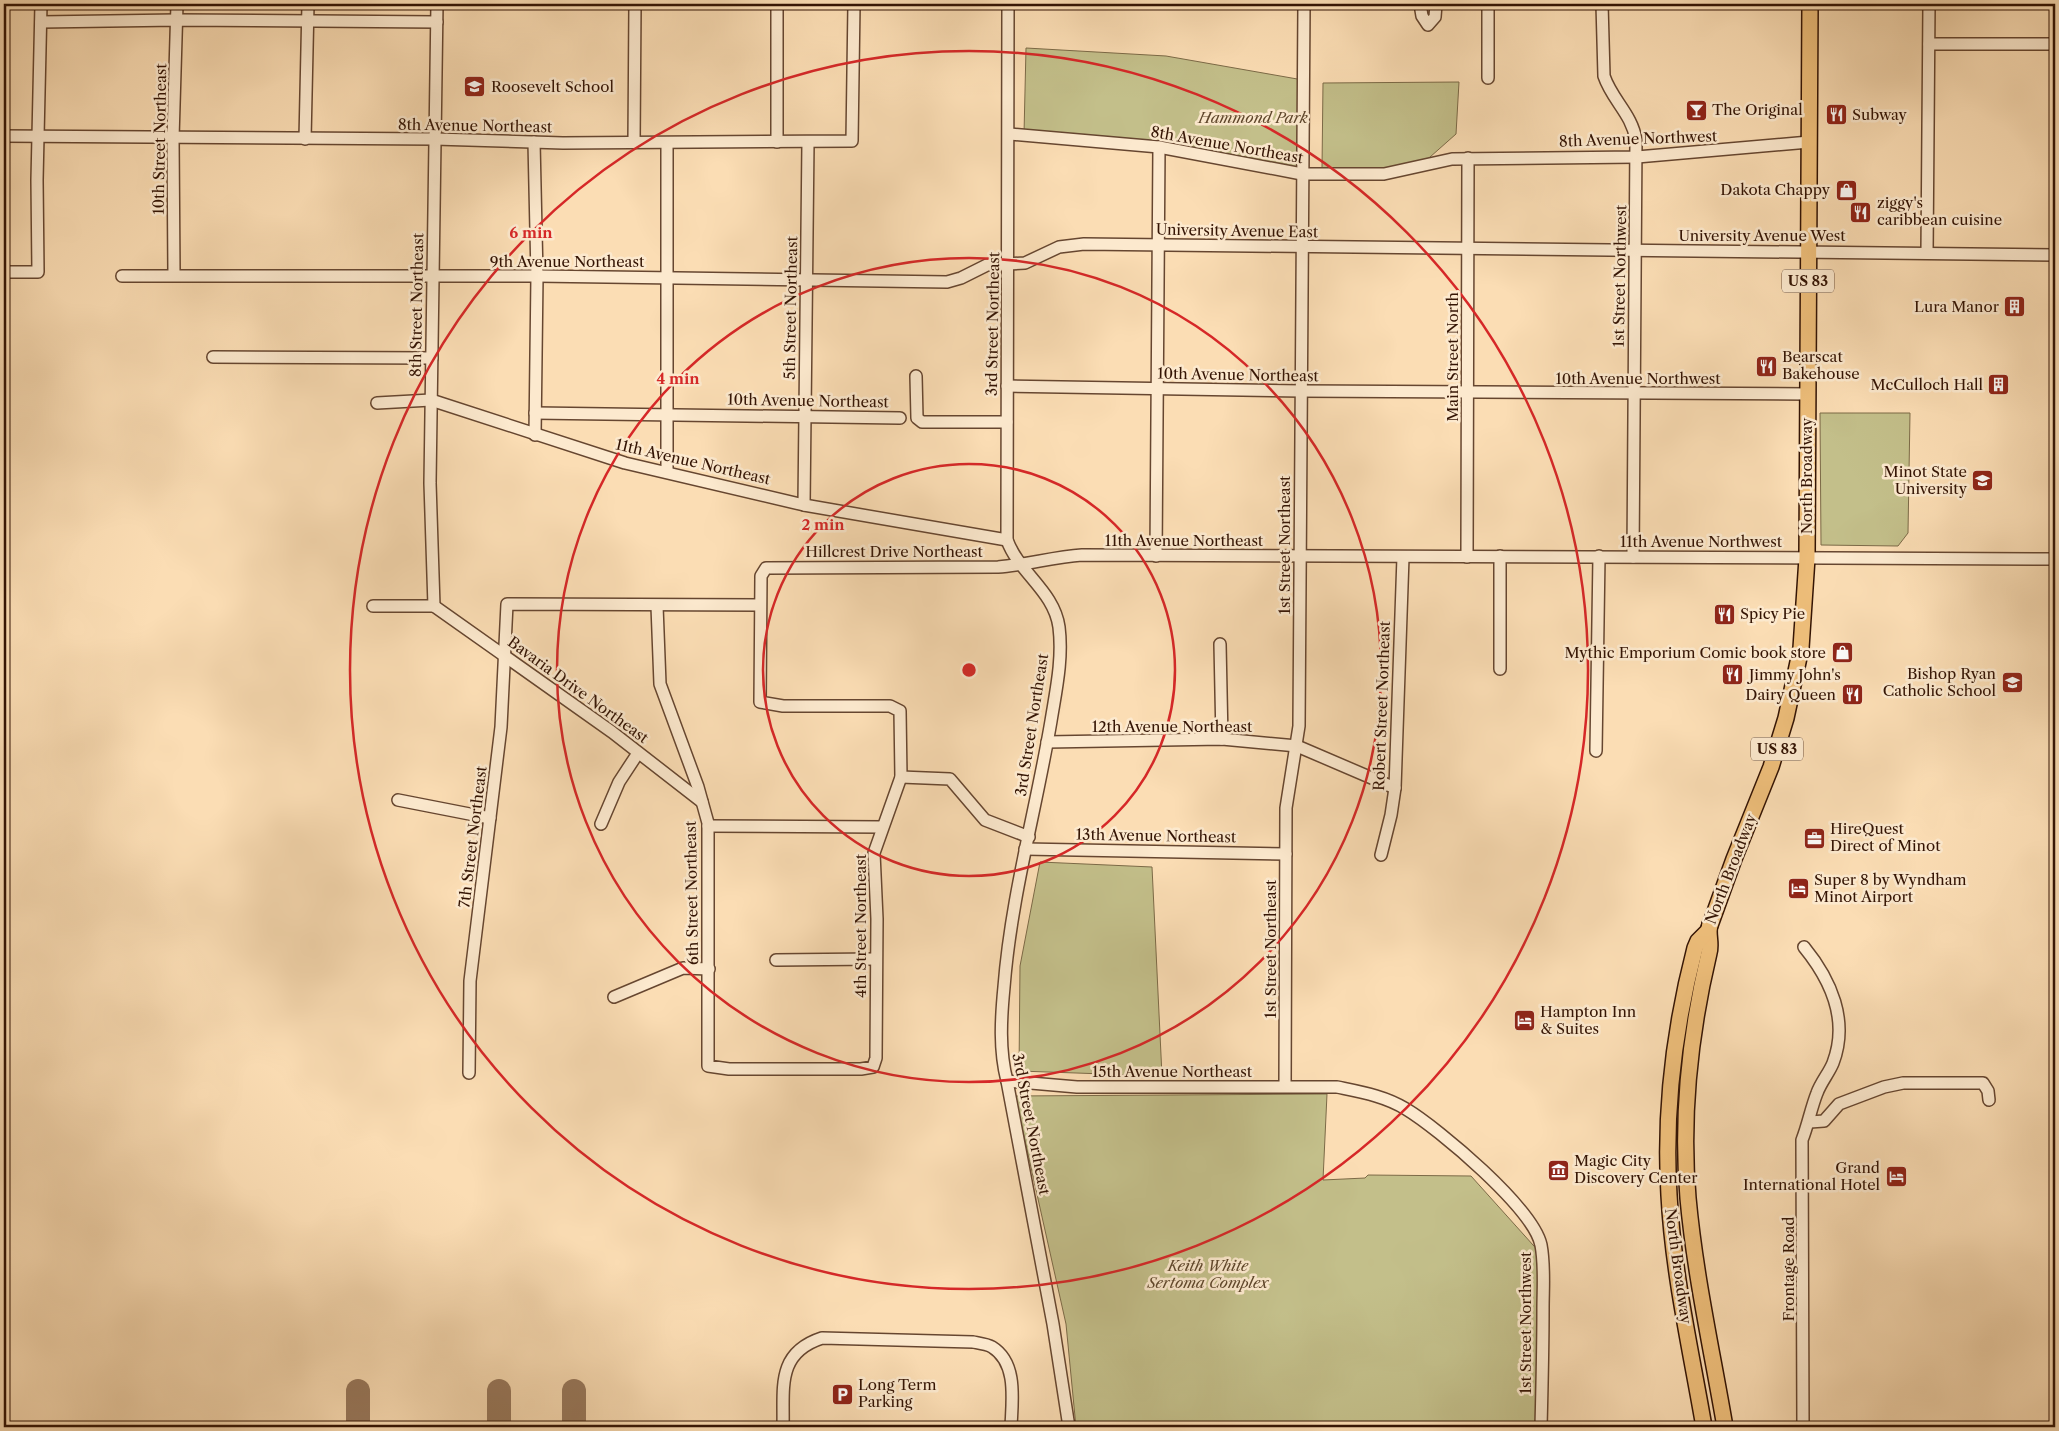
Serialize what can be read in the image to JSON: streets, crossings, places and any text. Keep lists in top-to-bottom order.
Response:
{
  "streets": {
    "main road": ["US 83", "North Broadway"],
    "street": [
      "8th Avenue Northeast",
      "10th Street Northeast",
      "8th Avenue Northwest",
      "University Avenue East",
      "University Avenue West",
      "9th Avenue Northeast",
      "1st Street Northwest",
      "8th Street Northeast",
      "5th Street Northeast",
      "3rd Street Northeast",
      "Main Street North",
      "10th Avenue Northeast",
      "10th Avenue Northwest",
      "11th Avenue Northeast",
      "11th Avenue Northwest",
      "1st Street Northeast",
      "Hillcrest Drive Northeast",
      "Bavaria Drive Northeast",
      "Robert Street Northeast",
      "12th Avenue Northeast",
      "13th Avenue Northeast",
      "7th Street Northeast",
      "6th Street Northeast",
      "4th Street Northeast",
      "15th Avenue Northeast",
      "Frontage Road"
    ]
  },
  "crossings": [
    ["8th Avenue Northeast", "10th Street Northeast"],
    ["8th Avenue Northeast", "8th Avenue Northwest"],
    ["8th Avenue Northeast", "8th Street Northeast"],
    ["8th Avenue Northeast", "5th Street Northeast"],
    ["8th Avenue Northeast", "3rd Street Northeast"],
    ["8th Avenue Northeast", "Main Street North"],
    ["8th Avenue Northeast", "1st Street Northeast"],
    ["10th Street Northeast", "9th Avenue Northeast"],
    ["8th Avenue Northwest", "1st Street Northwest"],
    ["8th Avenue Northwest", "Main Street North"],
    ["8th Avenue Northwest", "North Broadway"],
    ["University Avenue East", "University Avenue West"],
    ["University Avenue East", "9th Avenue Northeast"],
    ["University Avenue East", "3rd Street Northeast"],
    ["University Avenue East", "Main Street North"],
    ["University Avenue East", "1st Street Northeast"],
    ["University Avenue West", "1st Street Northwest"],
    ["University Avenue West", "Main Street North"],
    ["University Avenue West", "North Broadway"],
    ["9th Avenue Northeast", "8th Street Northeast"],
    ["9th Avenue Northeast", "5th Street Northeast"],
    ["9th Avenue Northeast", "3rd Street Northeast"],
    ["1st Street Northwest", "10th Avenue Northwest"],
    ["1st Street Northwest", "11th Avenue Northwest"],
    ["1st Street Northwest", "15th Avenue Northeast"],
    ["8th Street Northeast", "11th Avenue Northeast"],
    ["8th Street Northeast", "Bavaria Drive Northeast"],
    ["5th Street Northeast", "10th Avenue Northeast"],
    ["5th Street Northeast", "11th Avenue Northeast"],
    ["3rd Street Northeast", "10th Avenue Northeast"],
    ["3rd Street Northeast", "11th Avenue Northeast"],
    ["3rd Street Northeast", "Hillcrest Drive Northeast"],
    ["3rd Street Northeast", "12th Avenue Northeast"],
    ["3rd Street Northeast", "13th Avenue Northeast"],
    ["3rd Street Northeast", "15th Avenue Northeast"],
    ["Main Street North", "10th Avenue Northeast"],
    ["Main Street North", "10th Avenue Northwest"],
    ["Main Street North", "11th Avenue Northeast"],
    ["Main Street North", "11th Avenue Northwest"],
    ["10th Avenue Northeast", "10th Avenue Northwest"],
    ["10th Avenue Northeast", "1st Street Northeast"],
    ["10th Avenue Northwest", "North Broadway"],
    ["11th Avenue Northeast", "11th Avenue Northwest"],
    ["11th Avenue Northeast", "1st Street Northeast"],
    ["11th Avenue Northeast", "Hillcrest Drive Northeast"],
    ["11th Avenue Northeast", "Robert Street Northeast"],
    ["North Broadway", "11th Avenue Northwest"],
    ["1st Street Northeast", "12th Avenue Northeast"],
    ["1st Street Northeast", "13th Avenue Northeast"],
    ["1st Street Northeast", "15th Avenue Northeast"],
    ["Hillcrest Drive Northeast", "4th Street Northeast"],
    ["Bavaria Drive Northeast", "7th Street Northeast"],
    ["Bavaria Drive Northeast", "6th Street Northeast"],
    ["Robert Street Northeast", "12th Avenue Northeast"],
    ["7th Street Northeast", "6th Street Northeast"],
    ["6th Street Northeast", "4th Street Northeast"]
  ],
  "parks": ["Hammond Park", "Keith White Sertoma Complex"],
  "places": {
    "school or university": ["Roosevelt School", "Minot State University", "Bishop Ryan Catholic School"],
    "bar": ["The Original"],
    "restaurant": [
      "Subway",
      "ziggy's caribbean cuisine",
      "Bearscat Bakehouse",
      "Spicy Pie",
      "Jimmy John's",
      "Dairy Queen"
    ],
    "shop": ["Dakota Chappy", "Mythic Emporium Comic book store"],
    "building": ["Lura Manor", "McCulloch Hall"],
    "office": ["HireQuest Direct of Minot"],
    "hotel": ["Super 8 by Wyndham Minot Airport", "Hampton Inn & Suites", "Grand International Hotel"],
    "museum": ["Magic City Discovery Center"],
    "parking": ["Long Term Parking"]
  },
  "rings": ["6 min", "4 min", "2 min"]
}
